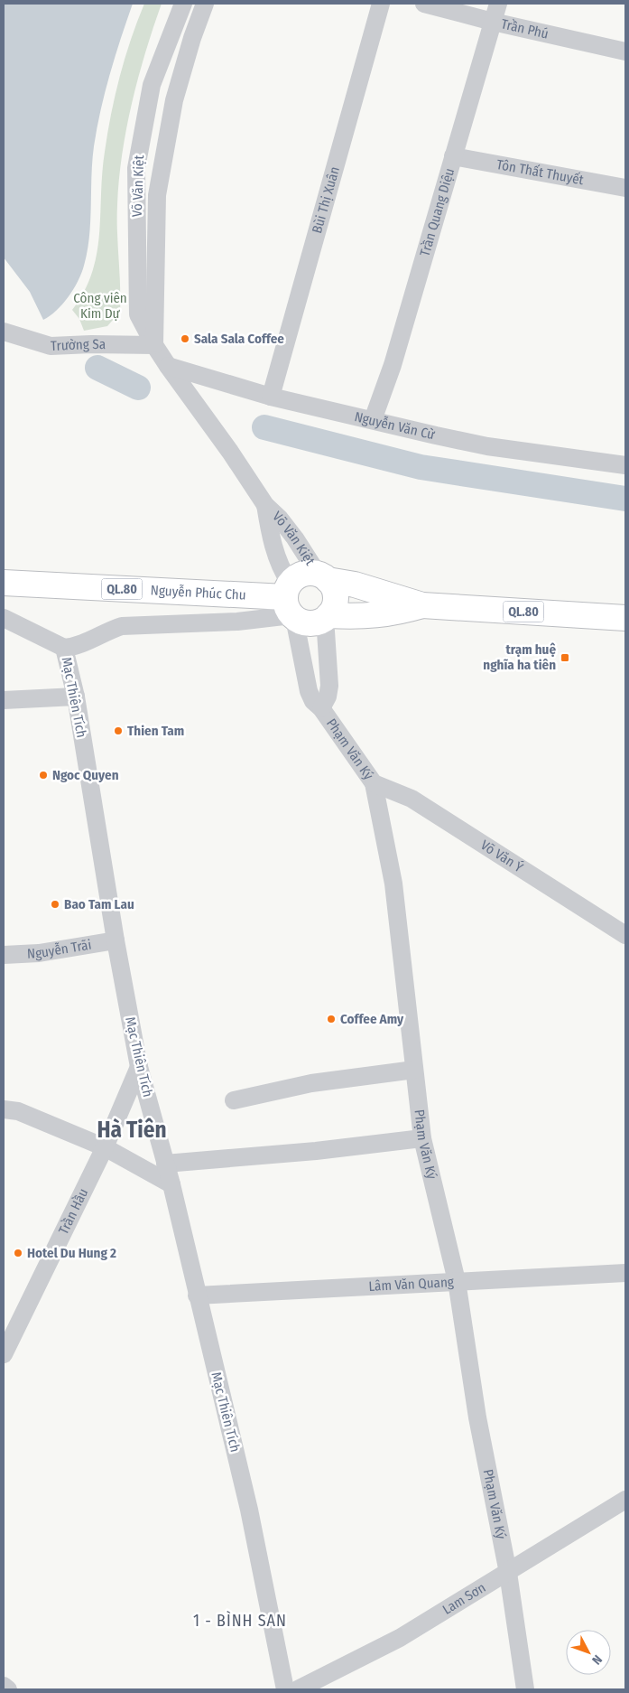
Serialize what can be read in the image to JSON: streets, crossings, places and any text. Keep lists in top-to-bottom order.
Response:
{
  "streets": {
    "highway": ["QL.80", "Nguyễn Phúc Chu"],
    "street": [
      "Trần Phú",
      "Tôn Thất Thuyết",
      "Võ Văn Kiệt",
      "Bùi Thị Xuân",
      "Trần Quang Diệu",
      "Trường Sa",
      "Nguyễn Văn Cừ",
      "Mạc Thiên Tích",
      "Phạm Văn Ký",
      "Võ Văn Ý",
      "Nguyễn Trãi",
      "Trần Hầu",
      "Lâm Văn Quang",
      "Lam Sơn"
    ]
  },
  "crossings": [
    ["Trần Phú", "Trần Quang Diệu"],
    ["Tôn Thất Thuyết", "Trần Quang Diệu"],
    ["Võ Văn Kiệt", "Trường Sa"],
    ["Võ Văn Kiệt", "Nguyễn Văn Cừ"],
    ["Võ Văn Kiệt", "QL.80"],
    ["Võ Văn Kiệt", "Nguyễn Phúc Chu"],
    ["Võ Văn Kiệt", "Mạc Thiên Tích"],
    ["Võ Văn Kiệt", "Phạm Văn Ký"],
    ["Bùi Thị Xuân", "Nguyễn Văn Cừ"],
    ["Trần Quang Diệu", "Nguyễn Văn Cừ"],
    ["QL.80", "Nguyễn Phúc Chu"],
    ["QL.80", "Mạc Thiên Tích"],
    ["QL.80", "Phạm Văn Ký"],
    ["Nguyễn Phúc Chu", "Mạc Thiên Tích"],
    ["Nguyễn Phúc Chu", "Phạm Văn Ký"],
    ["Mạc Thiên Tích", "Phạm Văn Ký"],
    ["Mạc Thiên Tích", "Nguyễn Trãi"],
    ["Mạc Thiên Tích", "Trần Hầu"],
    ["Mạc Thiên Tích", "Lâm Văn Quang"],
    ["Phạm Văn Ký", "Võ Văn Ý"],
    ["Phạm Văn Ký", "Lâm Văn Quang"],
    ["Phạm Văn Ký", "Lam Sơn"]
  ],
  "districts": ["Hà Tiên", "1 - BÌNH SAN"],
  "parks": ["Công viên Kim Dự"],
  "places": {
    "other": [
      "Sala Sala Coffee",
      "Thien Tam",
      "Ngoc Quyen",
      "Bao Tam Lau",
      "Coffee Amy",
      "Hotel Du Hung 2"
    ],
    "transit": ["trạm huệ nghĩa ha tiên"]
  },
  "north": "bottom right"
}
